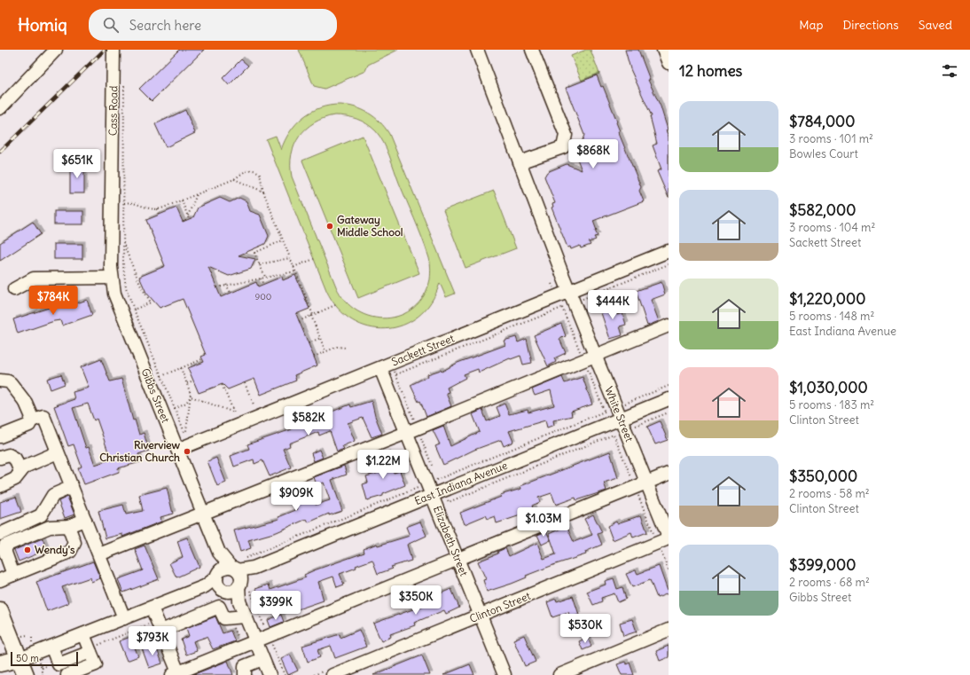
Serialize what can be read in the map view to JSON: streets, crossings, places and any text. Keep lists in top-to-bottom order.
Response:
{
  "streets": {
    "street": [
      "Cass Road",
      "Sackett Street",
      "Gibbs Street",
      "White Street",
      "East Indiana Avenue",
      "Elizabeth Street",
      "Clinton Street"
    ]
  },
  "crossings": [
    ["Cass Road", "Gibbs Street"],
    ["Sackett Street", "Gibbs Street"],
    ["Sackett Street", "White Street"],
    ["Sackett Street", "Elizabeth Street"],
    ["Gibbs Street", "East Indiana Avenue"],
    ["White Street", "East Indiana Avenue"],
    ["White Street", "Clinton Street"],
    ["East Indiana Avenue", "Elizabeth Street"],
    ["Elizabeth Street", "Clinton Street"]
  ],
  "places": ["Gateway Middle School", "Riverview Christian Church", "Wendy's"],
  "house_numbers": ["900"],
  "scale_bar": "50 m",
  "page": {
    "header": "Homiq",
    "search": "Search here",
    "nav": ["Map", "Directions", "Saved"],
    "heading": "12 homes",
    "list": [
      {
        "name": "$784,000",
        "note": "3 rooms · 101 m² · Bowles Court"
      },
      {
        "name": "$582,000",
        "note": "3 rooms · 104 m² · Sackett Street"
      },
      {
        "name": "$1,220,000",
        "note": "5 rooms · 148 m² · East Indiana Avenue"
      },
      {
        "name": "$1,030,000",
        "note": "5 rooms · 183 m² · Clinton Street"
      },
      {
        "name": "$350,000",
        "note": "2 rooms · 58 m² · Clinton Street"
      },
      {
        "name": "$399,000",
        "note": "2 rooms · 68 m² · Gibbs Street"
      }
    ],
    "price": [
      "$868K",
      "$651K",
      "$784K",
      "$444K",
      "$582K",
      "$1.22M",
      "$909K",
      "$1.03M",
      "$350K",
      "$399K",
      "$530K",
      "$793K"
    ],
    "scale": "50 m"
  }
}
